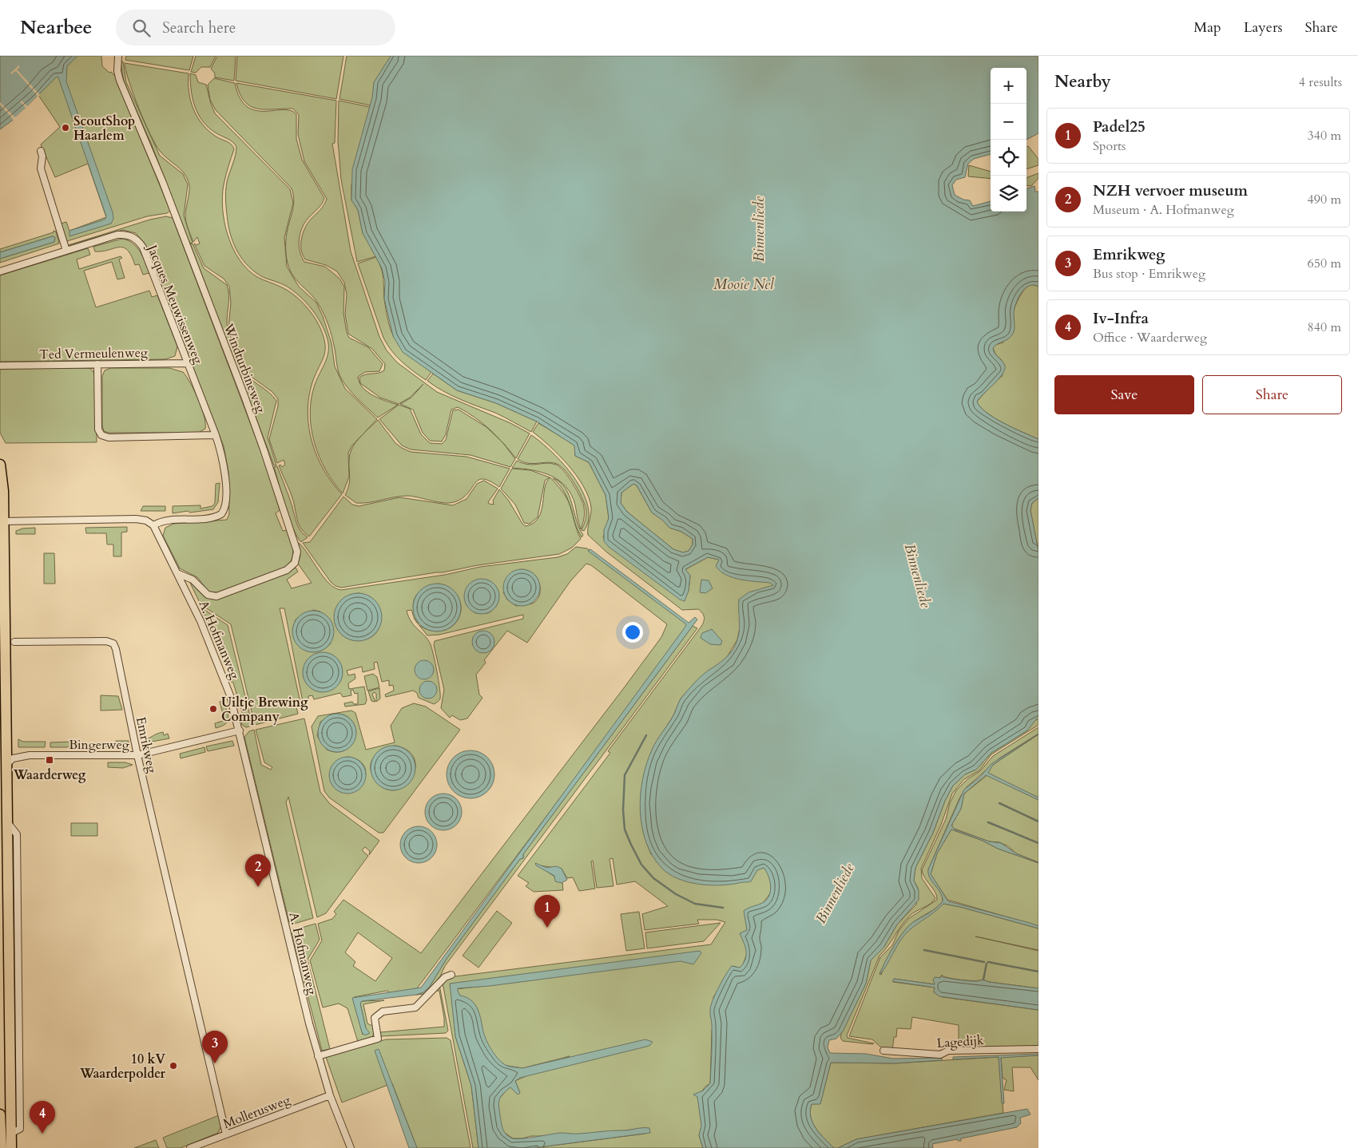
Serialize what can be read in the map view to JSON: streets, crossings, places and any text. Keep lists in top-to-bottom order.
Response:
{
  "streets": {
    "street": [
      "Jacques Meuwissenweg",
      "Ted Vermeulenweg",
      "Windturbineweg",
      "A. Hofmanweg",
      "Bingerweg",
      "Emrikweg",
      "Lagedijk",
      "Mollerusweg"
    ]
  },
  "crossings": [
    ["Jacques Meuwissenweg", "Ted Vermeulenweg"],
    ["Jacques Meuwissenweg", "A. Hofmanweg"],
    ["Windturbineweg", "A. Hofmanweg"],
    ["A. Hofmanweg", "Bingerweg"],
    ["A. Hofmanweg", "Mollerusweg"],
    ["Bingerweg", "Emrikweg"],
    ["Emrikweg", "Mollerusweg"]
  ],
  "water": ["Binnenliede", "Mooie Nel"],
  "places": {
    "other": ["ScoutShop Haarlem", "Uiltje Brewing Company", "10 kV Waarderpolder"],
    "transit": ["Waarderweg"]
  },
  "page": {
    "header": "Nearbee",
    "search": "Search here",
    "nav": ["Map", "Layers", "Share"],
    "heading": ["Nearby", "4 results"],
    "map_buttons": ["+", "−"],
    "list": [
      {
        "mark": "1",
        "name": "Padel25",
        "note": "Sports",
        "value": "340 m"
      },
      {
        "mark": "2",
        "name": "NZH vervoer museum",
        "note": "Museum · A. Hofmanweg",
        "value": "490 m"
      },
      {
        "mark": "3",
        "name": "Emrikweg",
        "note": "Bus stop · Emrikweg",
        "value": "650 m"
      },
      {
        "mark": "4",
        "name": "Iv-Infra",
        "note": "Office · Waarderweg",
        "value": "840 m"
      }
    ],
    "buttons": ["Save", "Share"],
    "pins": [
      "2",
      "1",
      "3",
      "4"
    ]
  }
}
